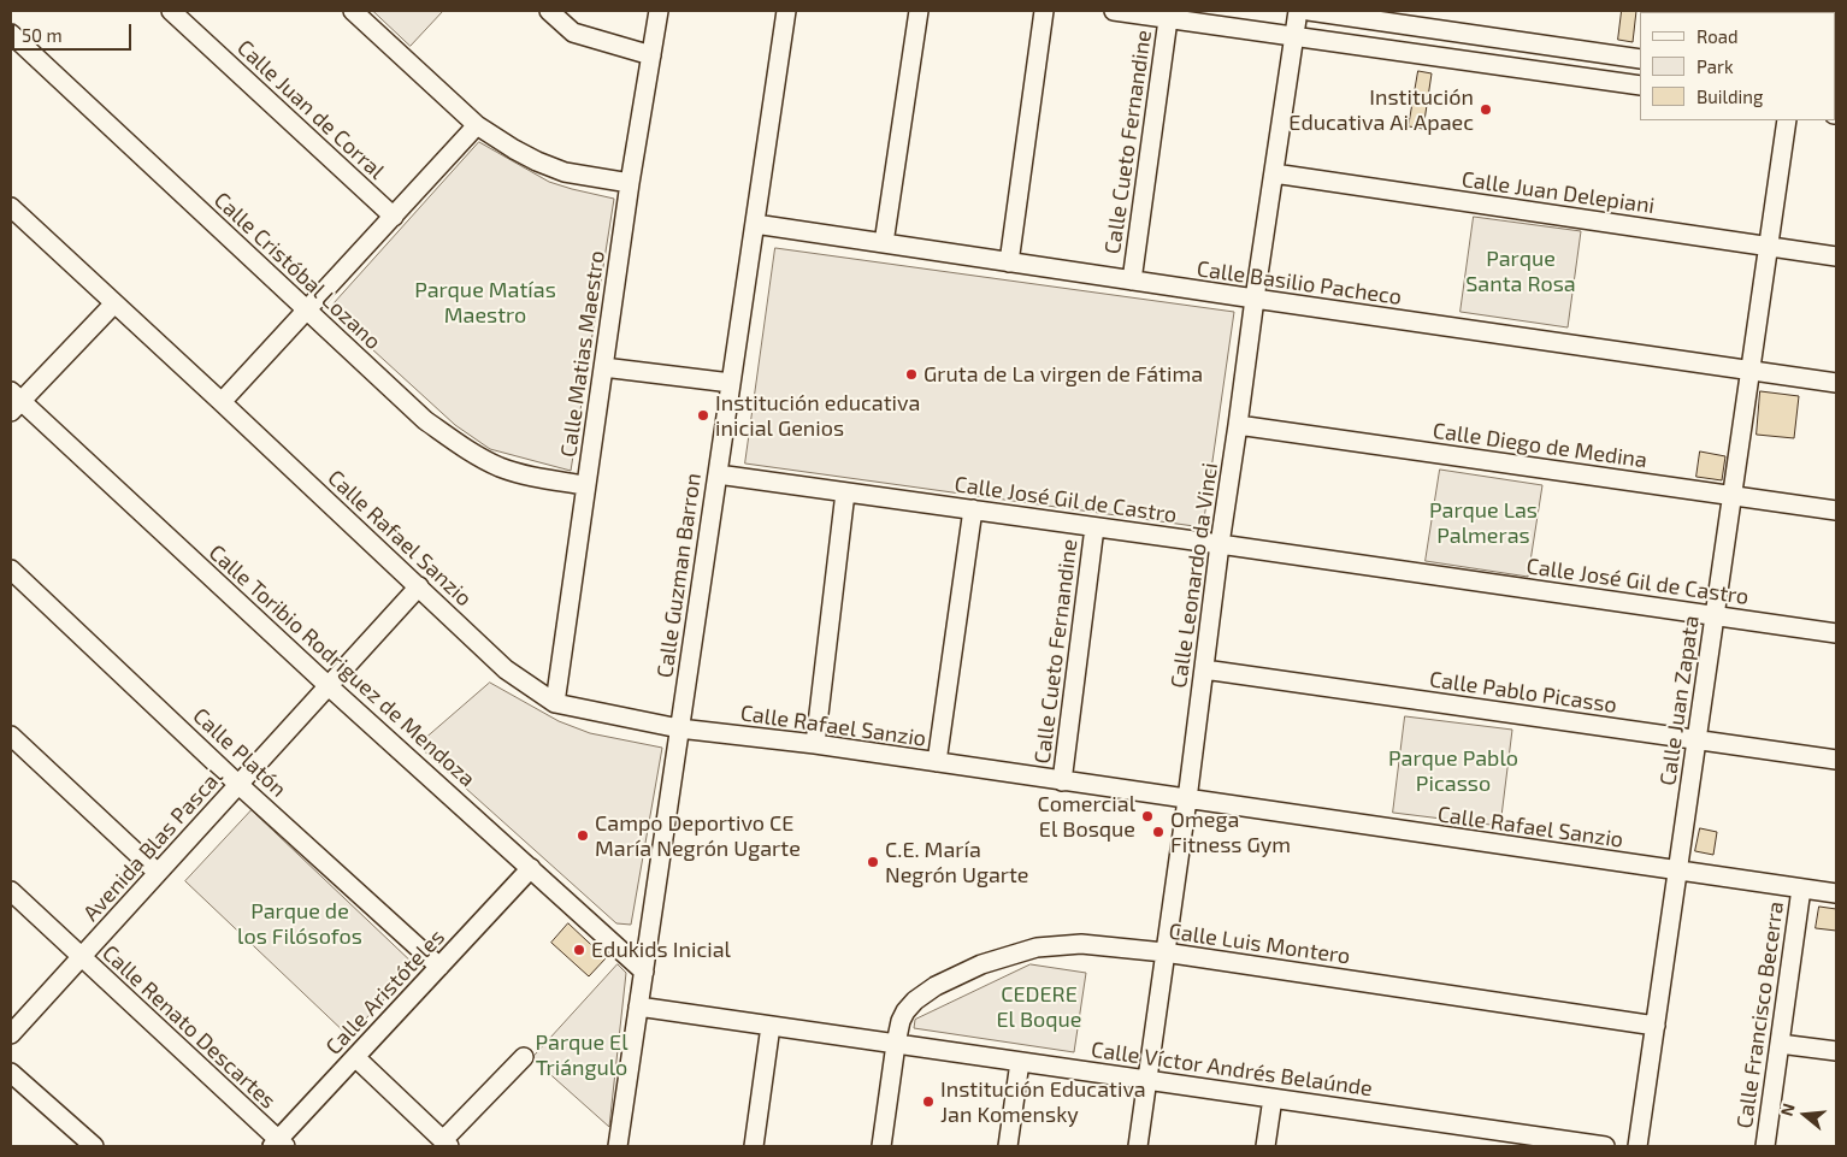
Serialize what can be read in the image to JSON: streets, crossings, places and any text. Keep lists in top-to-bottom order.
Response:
{
  "streets": {
    "street": [
      "Calle Juan de Corral",
      "Calle Cueto Fernandine",
      "Calle Juan Delepiani",
      "Calle Cristóbal Lozano",
      "Calle Basilio Pacheco",
      "Calle Matias Maestro",
      "Calle Diego de Medina",
      "Calle José Gil de Castro",
      "Calle Rafael Sanzio",
      "Calle Guzman Barron",
      "Calle Leonardo da Vinci",
      "Calle Toribio Rodriguez de Mendoza",
      "Calle Pablo Picasso",
      "Calle Juan Zapata",
      "Calle Platón",
      "Avenida Blas Pascal",
      "Calle Luis Montero",
      "Calle Aristóteles",
      "Calle Francisco Becerra",
      "Calle Renato Descartes",
      "Calle Víctor Andrés Belaúnde"
    ]
  },
  "crossings": [
    ["Calle Cueto Fernandine", "Calle Basilio Pacheco"],
    ["Calle Cueto Fernandine", "Calle José Gil de Castro"],
    ["Calle Cueto Fernandine", "Calle Rafael Sanzio"],
    ["Calle Juan Delepiani", "Calle Leonardo da Vinci"],
    ["Calle Juan Delepiani", "Calle Juan Zapata"],
    ["Calle Cristóbal Lozano", "Calle Matias Maestro"],
    ["Calle Basilio Pacheco", "Calle Guzman Barron"],
    ["Calle Basilio Pacheco", "Calle Leonardo da Vinci"],
    ["Calle Basilio Pacheco", "Calle Juan Zapata"],
    ["Calle Matias Maestro", "Calle Rafael Sanzio"],
    ["Calle Diego de Medina", "Calle Leonardo da Vinci"],
    ["Calle Diego de Medina", "Calle Juan Zapata"],
    ["Calle José Gil de Castro", "Calle Guzman Barron"],
    ["Calle José Gil de Castro", "Calle Leonardo da Vinci"],
    ["Calle José Gil de Castro", "Calle Juan Zapata"],
    ["Calle Rafael Sanzio", "Calle Guzman Barron"],
    ["Calle Rafael Sanzio", "Calle Leonardo da Vinci"],
    ["Calle Rafael Sanzio", "Calle Juan Zapata"],
    ["Calle Rafael Sanzio", "Avenida Blas Pascal"],
    ["Calle Rafael Sanzio", "Calle Francisco Becerra"],
    ["Calle Guzman Barron", "Calle Toribio Rodriguez de Mendoza"],
    ["Calle Guzman Barron", "Calle Víctor Andrés Belaúnde"],
    ["Calle Leonardo da Vinci", "Calle Pablo Picasso"],
    ["Calle Leonardo da Vinci", "Calle Luis Montero"],
    ["Calle Leonardo da Vinci", "Calle Víctor Andrés Belaúnde"],
    ["Calle Toribio Rodriguez de Mendoza", "Avenida Blas Pascal"],
    ["Calle Toribio Rodriguez de Mendoza", "Calle Aristóteles"],
    ["Calle Pablo Picasso", "Calle Juan Zapata"],
    ["Calle Juan Zapata", "Calle Luis Montero"],
    ["Calle Platón", "Avenida Blas Pascal"],
    ["Calle Platón", "Calle Aristóteles"],
    ["Avenida Blas Pascal", "Calle Renato Descartes"],
    ["Calle Luis Montero", "Calle Víctor Andrés Belaúnde"],
    ["Calle Aristóteles", "Calle Renato Descartes"]
  ],
  "parks": [
    "Parque Santa Rosa",
    "Parque Matías Maestro",
    "Parque Las Palmeras",
    "Parque Pablo Picasso",
    "Parque de los Filósofos",
    "CEDERE El Boque",
    "Parque El Triángulo"
  ],
  "places": [
    "Institución Educativa Ai Apaec",
    "Gruta de La virgen de Fátima",
    "Institución educativa inicial Genios",
    "Comercial El Bosque",
    "Omega Fitness Gym",
    "Campo Deportivo CE María Negrón Ugarte",
    "C.E. María Negrón Ugarte",
    "Edukids Inicial",
    "Institución Educativa Jan Komensky"
  ],
  "legend": ["Road", "Park", "Building"],
  "scale_bar": "50 m",
  "north": "left"
}
